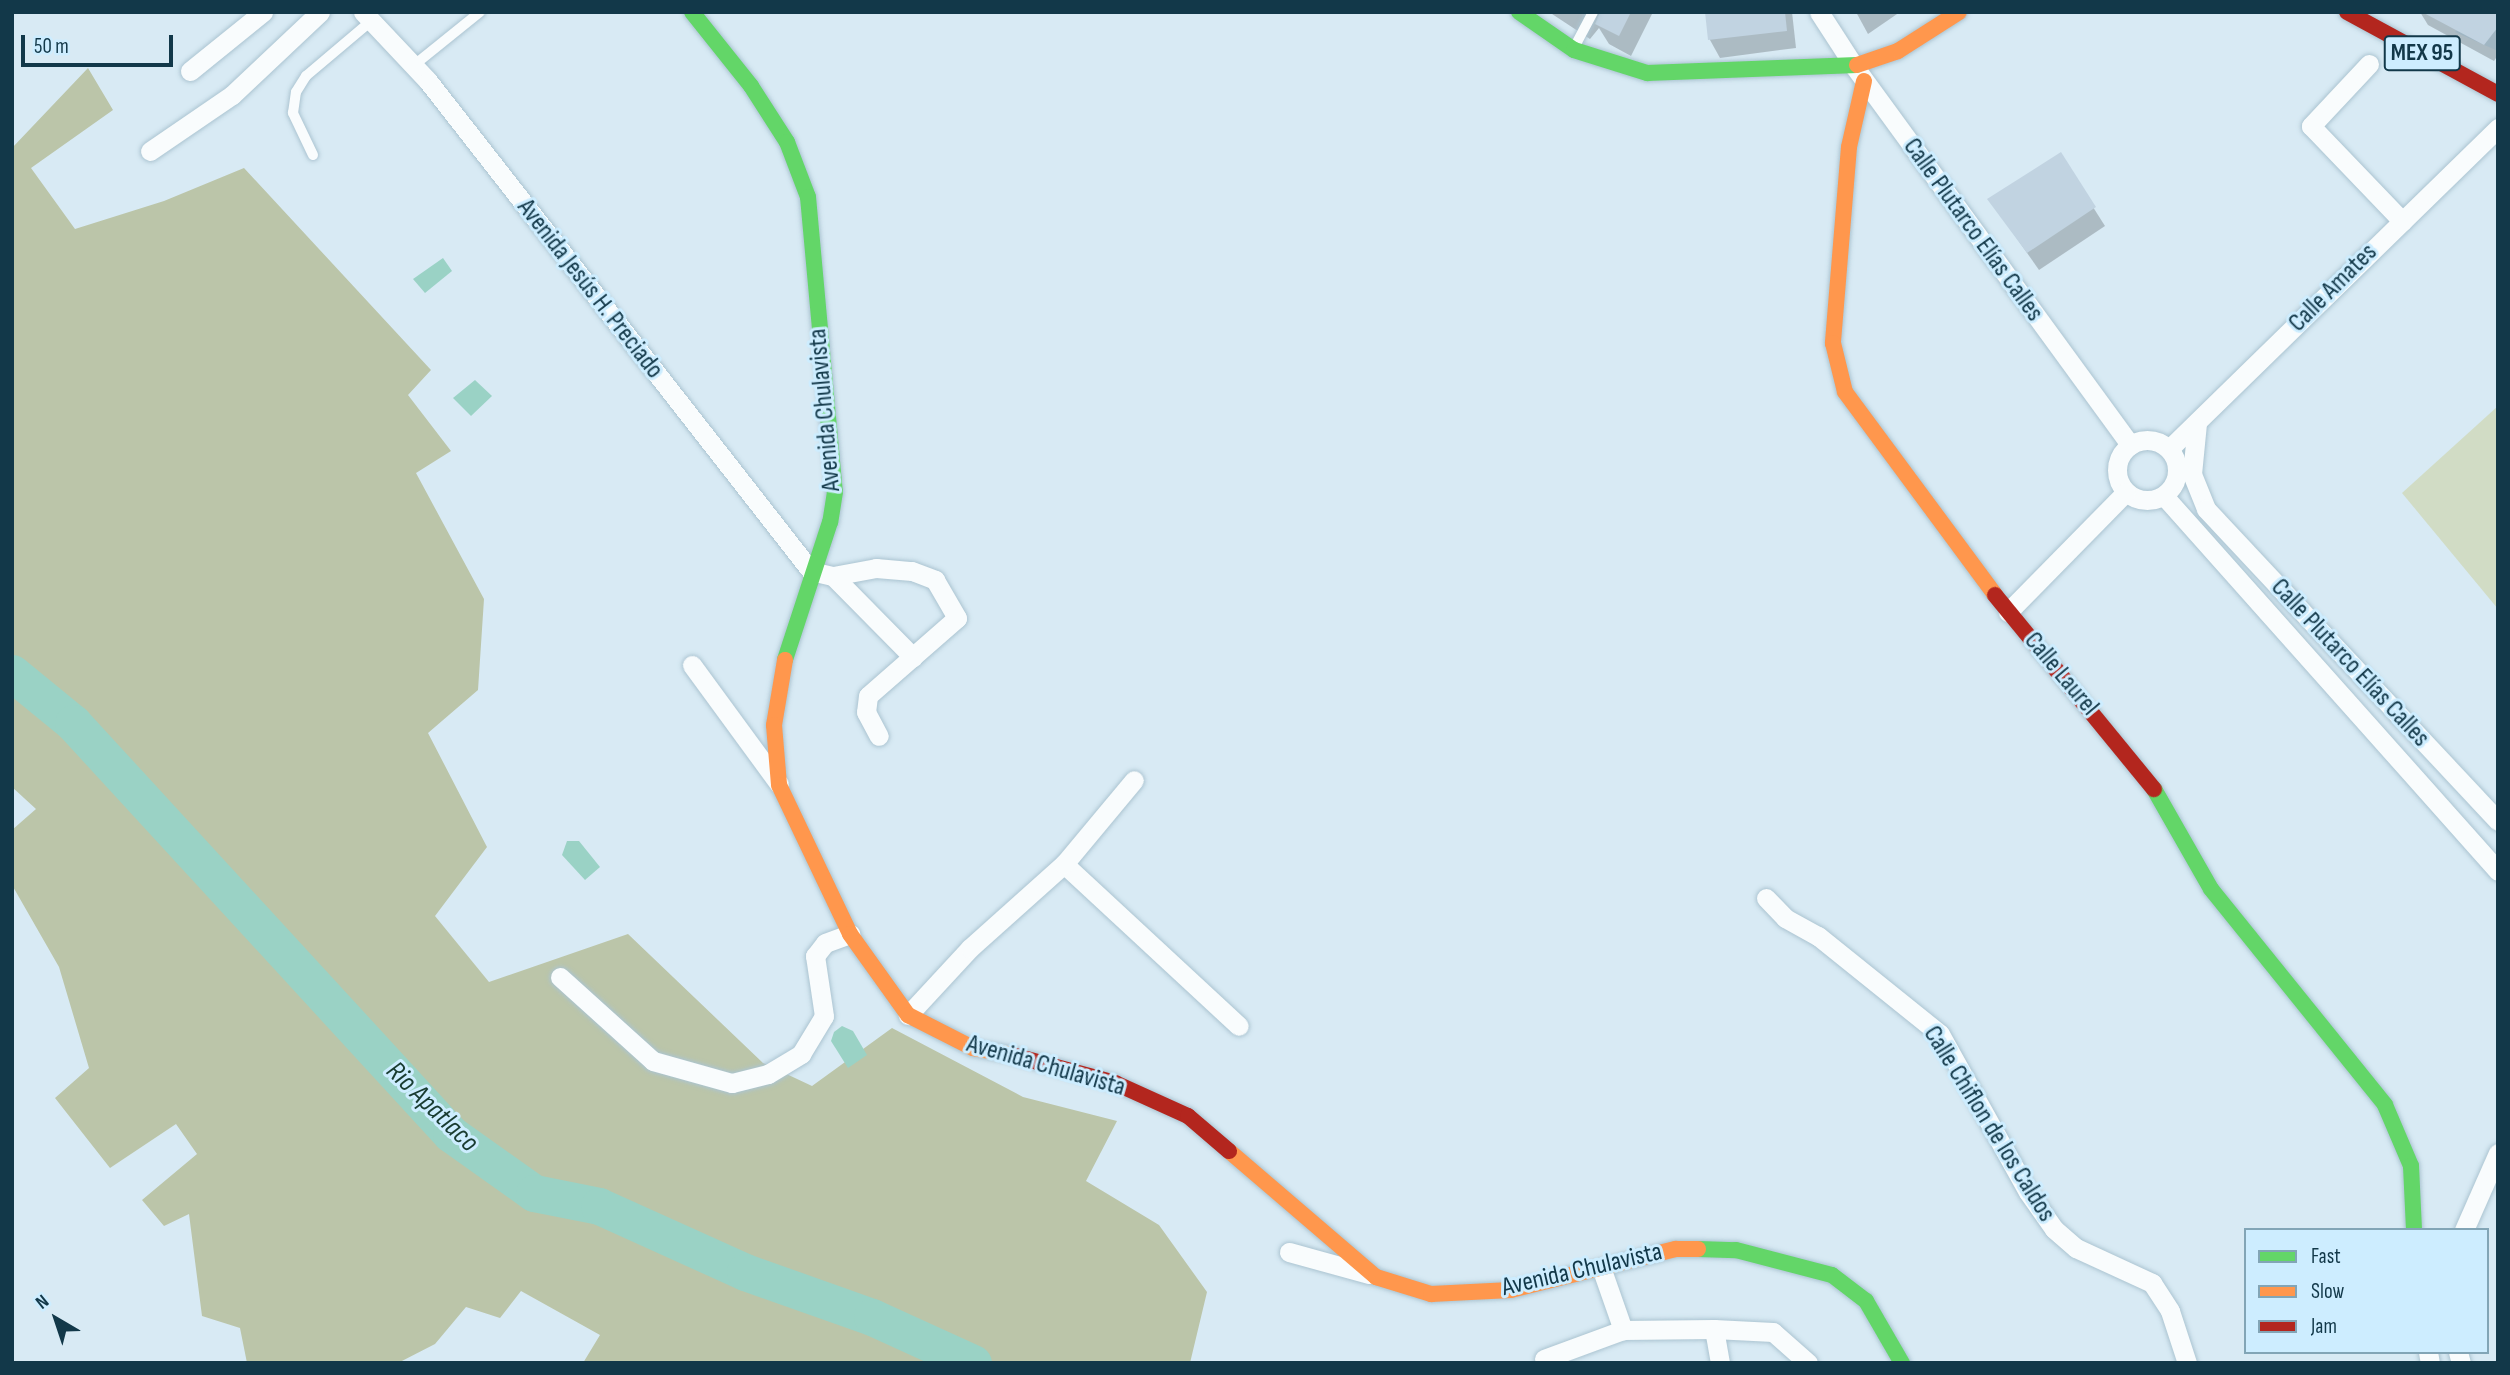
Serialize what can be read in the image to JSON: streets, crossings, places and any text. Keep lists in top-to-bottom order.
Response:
{
  "streets": {
    "street": [
      "MEX 95",
      "Calle Plutarco Elías Calles",
      "Calle Amates",
      "Avenida Jesús H. Preciado",
      "Avenida Chulavista",
      "Calle Laurel",
      "Calle Chiflon de los Caldos"
    ]
  },
  "crossings": [
    ["Calle Plutarco Elías Calles", "Calle Amates"],
    ["Calle Plutarco Elías Calles", "Calle Laurel"],
    ["Avenida Jesús H. Preciado", "Avenida Chulavista"]
  ],
  "water": ["Rio Apatlaco"],
  "legend": ["Fast", "Slow", "Jam"],
  "scale_bar": "50 m",
  "north": "top left"
}
